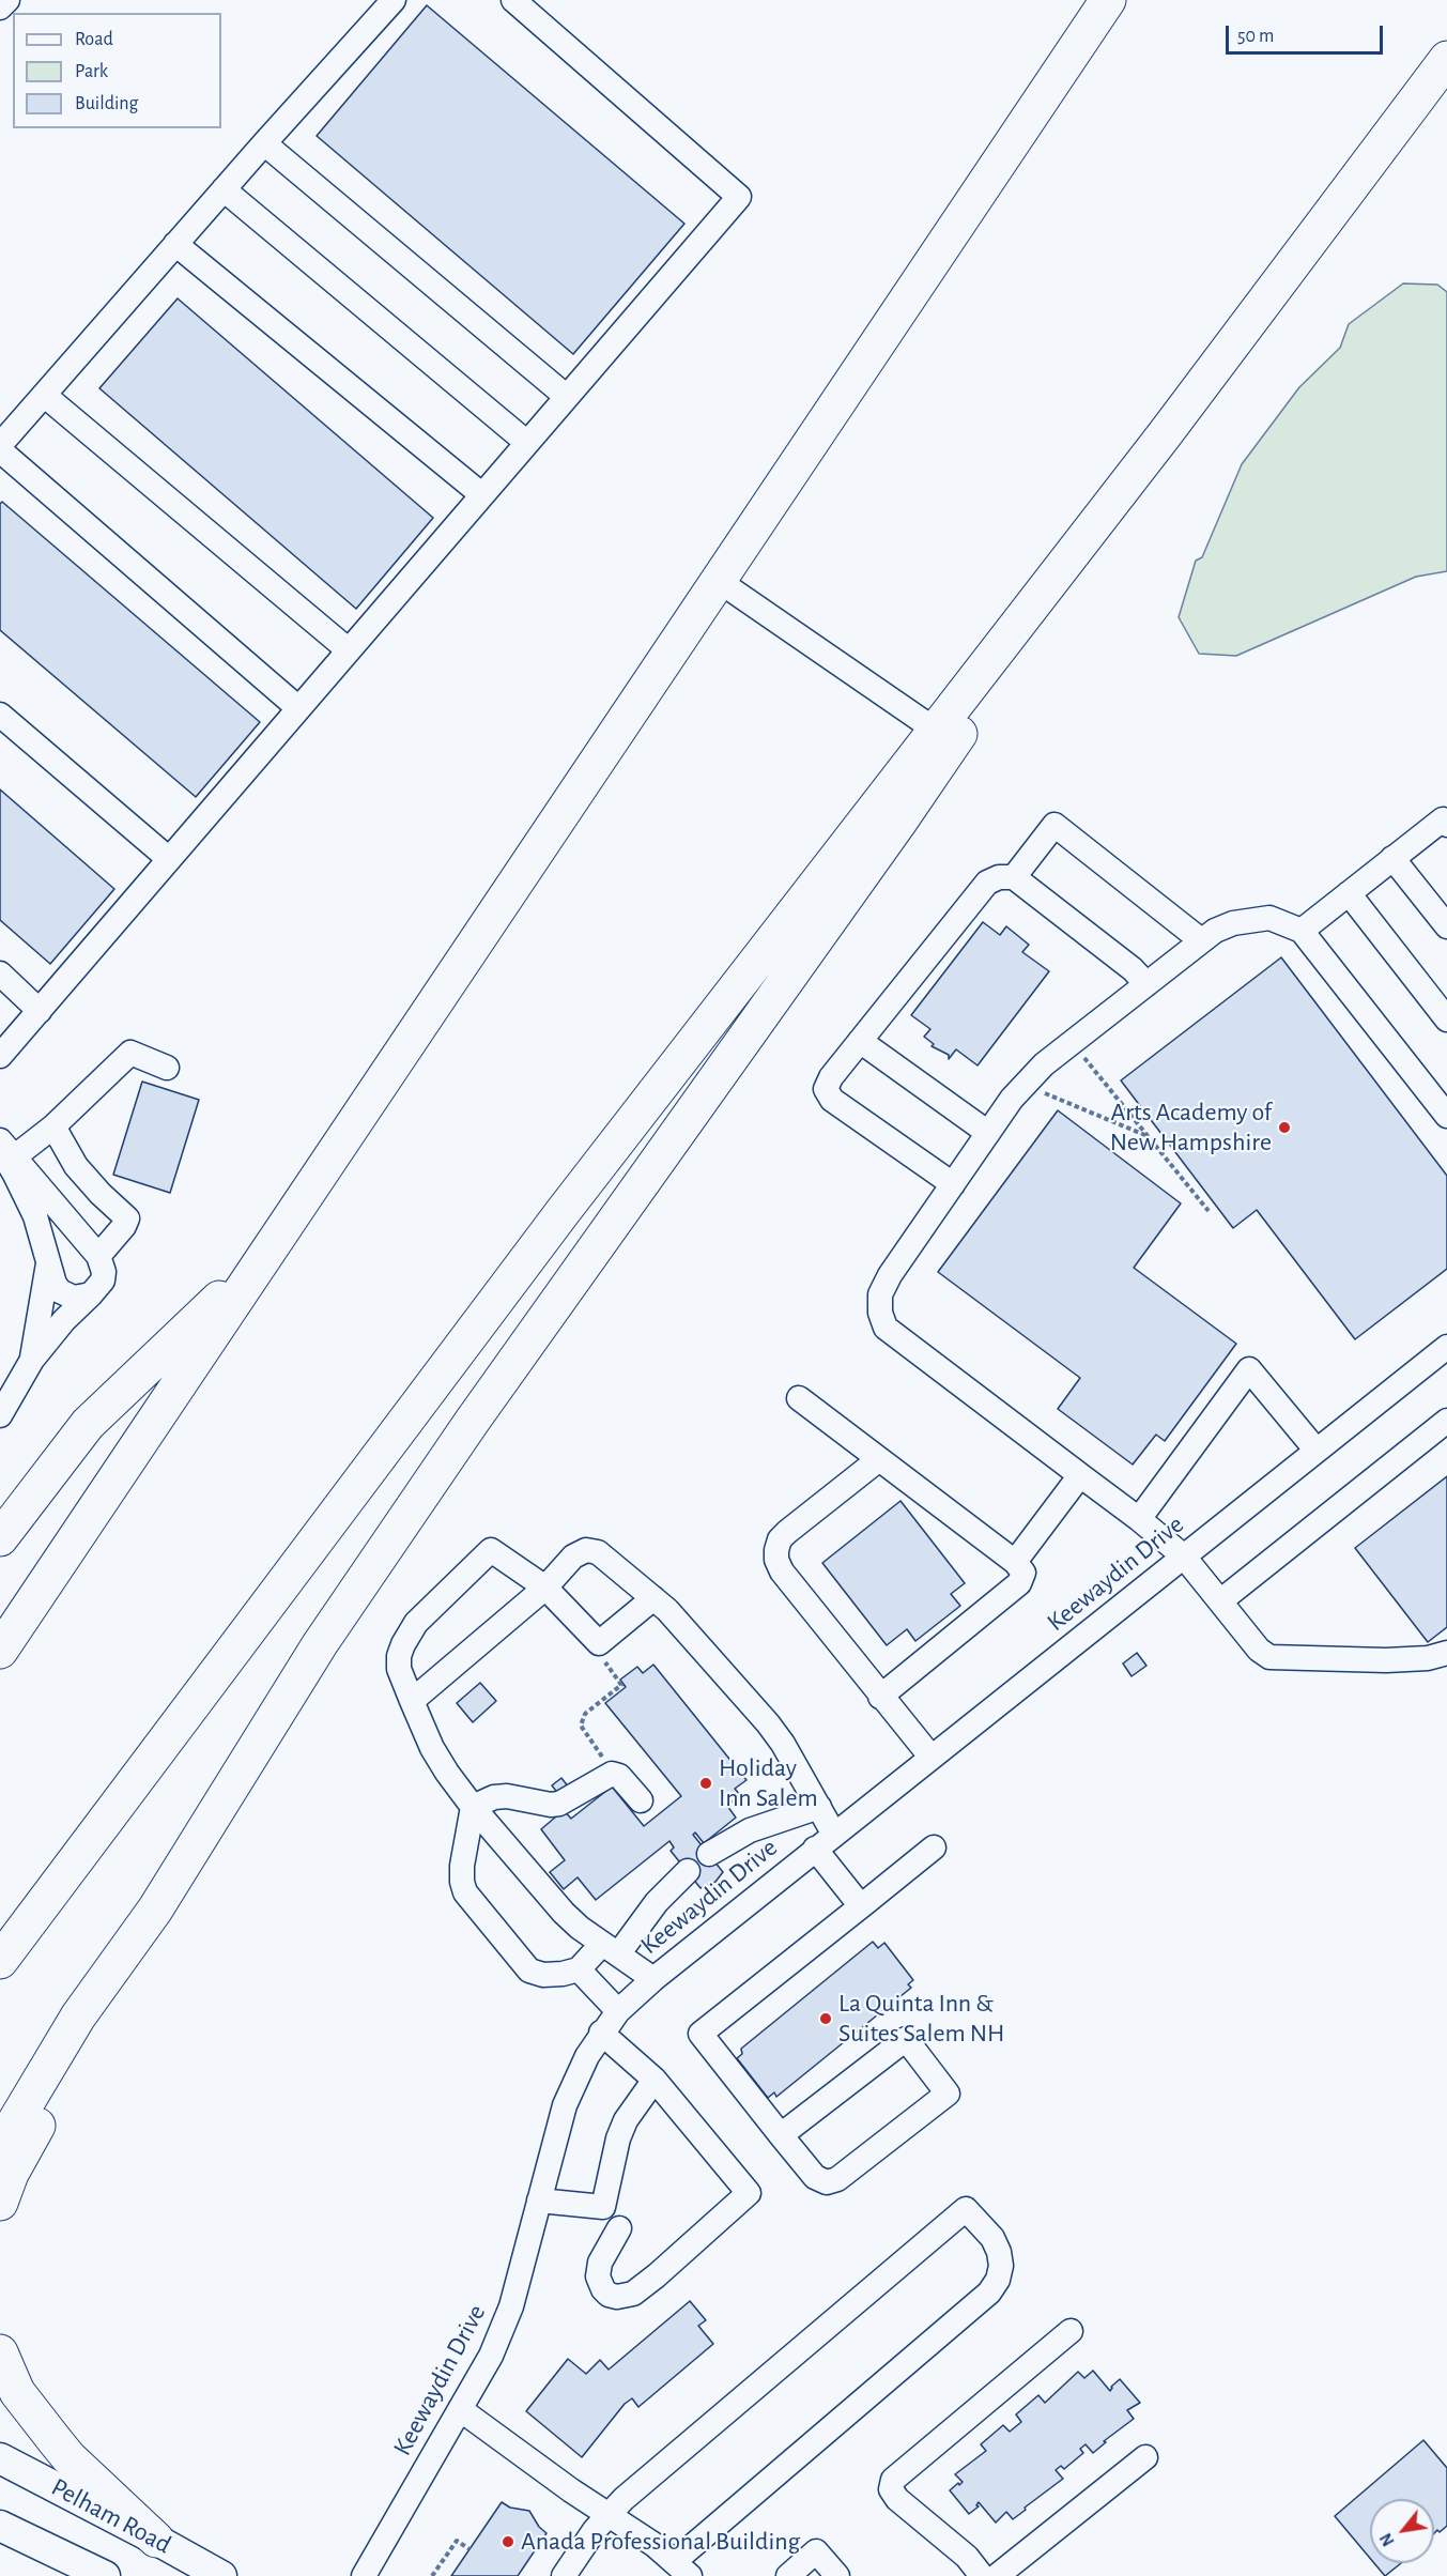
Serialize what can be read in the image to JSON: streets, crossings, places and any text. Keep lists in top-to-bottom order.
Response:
{
  "streets": {
    "main road": ["Pelham Road"],
    "street": ["Keewaydin Drive"]
  },
  "places": [
    "Arts Academy of New Hampshire",
    "Holiday Inn Salem",
    "La Quinta Inn & Suites Salem NH",
    "Anada Professional Building"
  ],
  "legend": ["Road", "Park", "Building"],
  "scale_bar": "50 m",
  "north": "bottom left"
}
